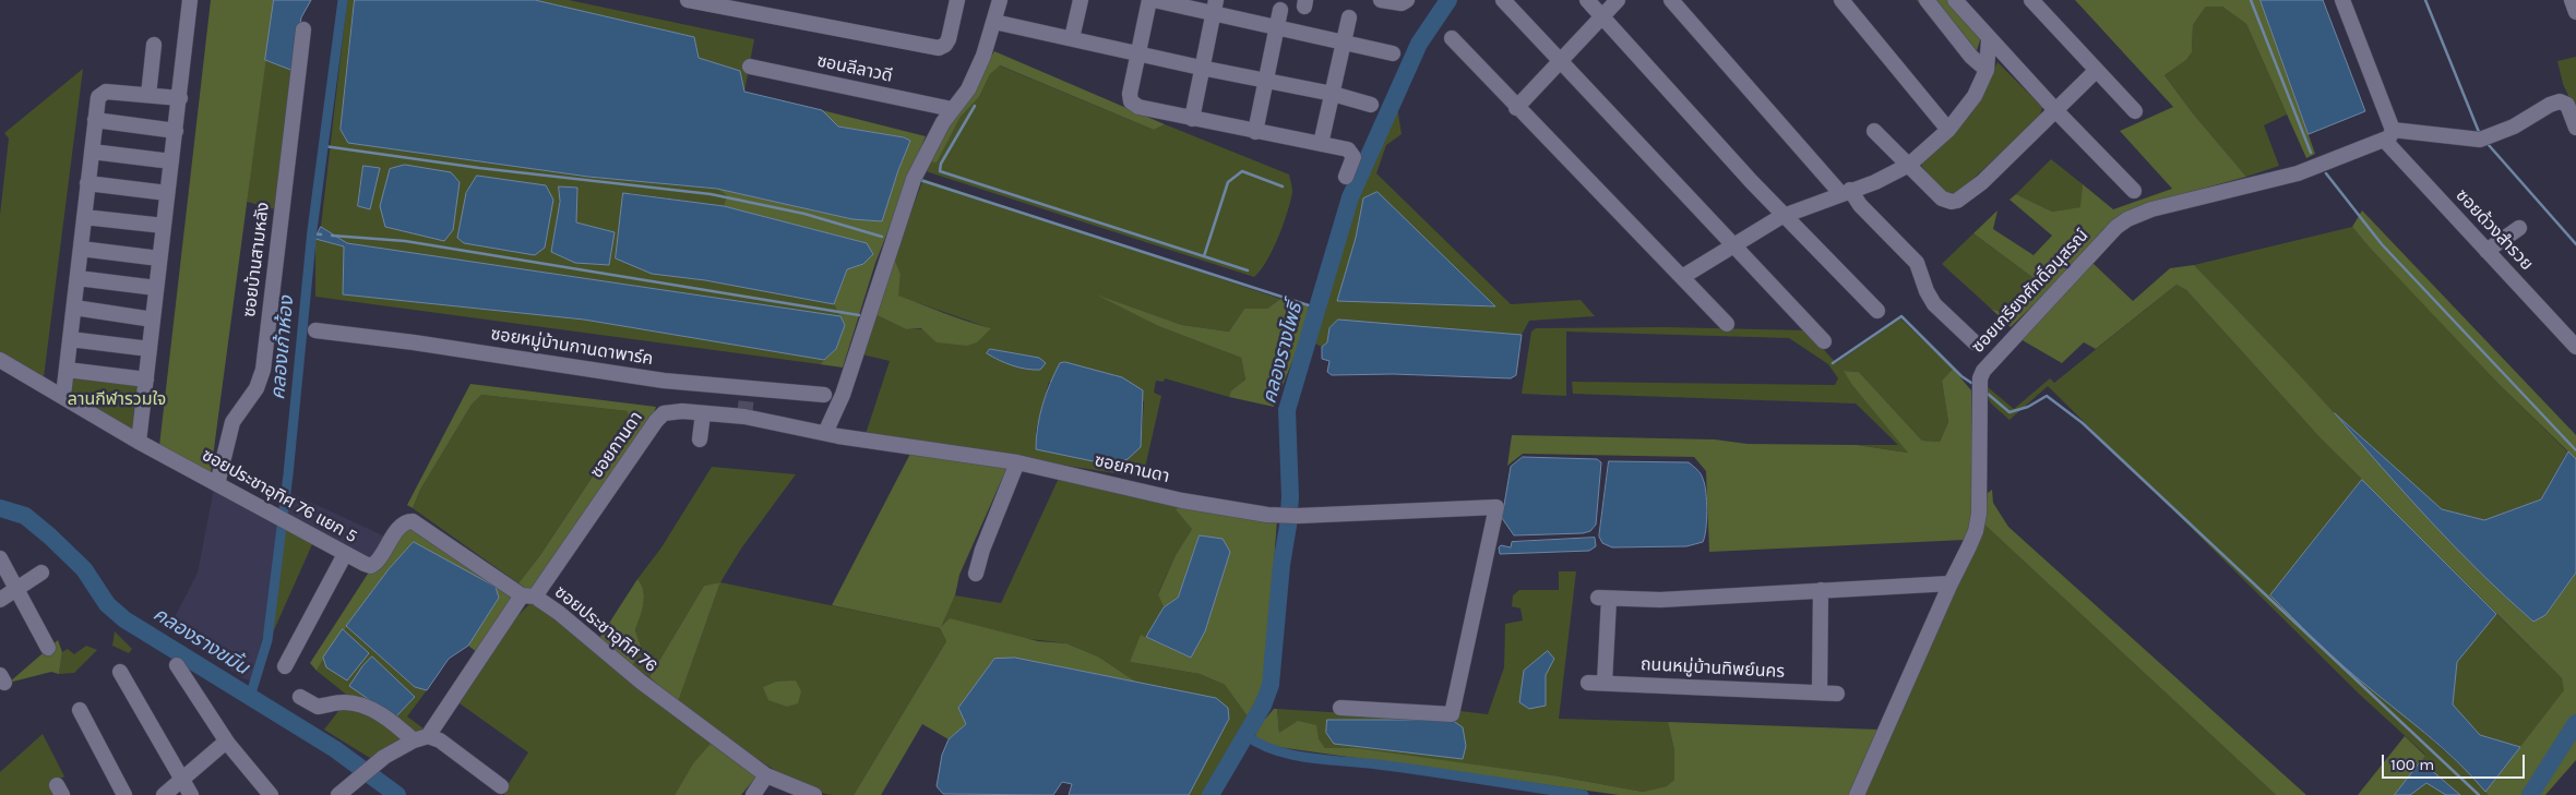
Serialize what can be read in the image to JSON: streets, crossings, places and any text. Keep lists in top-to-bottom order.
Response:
{
  "streets": {
    "street": [
      "ซอนลีลาวดี",
      "ซอยด้วงสำรวย",
      "ซอยบ้านสามหลัง",
      "ซอยเกรียงศักดิ์อนุสรณ์",
      "ซอยหมู่บ้านกานดาพาร์ค",
      "ซอยกานดา",
      "ซอยประชาอุทิศ 76 แยก 5",
      "ซอยประชาอุทิศ 76",
      "ถนนหมู่บ้านทิพย์นคร"
    ]
  },
  "crossings": [
    ["ซอยด้วงสำรวย", "ซอยเกรียงศักดิ์อนุสรณ์"],
    ["ซอยบ้านสามหลัง", "ซอยประชาอุทิศ 76 แยก 5"],
    ["ซอยกานดา", "ซอยประชาอุทิศ 76 แยก 5"],
    ["ซอยกานดา", "ซอยประชาอุทิศ 76"],
    ["ซอยประชาอุทิศ 76 แยก 5", "ซอยประชาอุทิศ 76"]
  ],
  "water": ["คลองเก้าห้อง", "คลองรางโพธิ์", "คลองรางขมิ้น"],
  "parks": ["ลานกีฬารวมใจ"],
  "scale_bar": "100 m"
}
